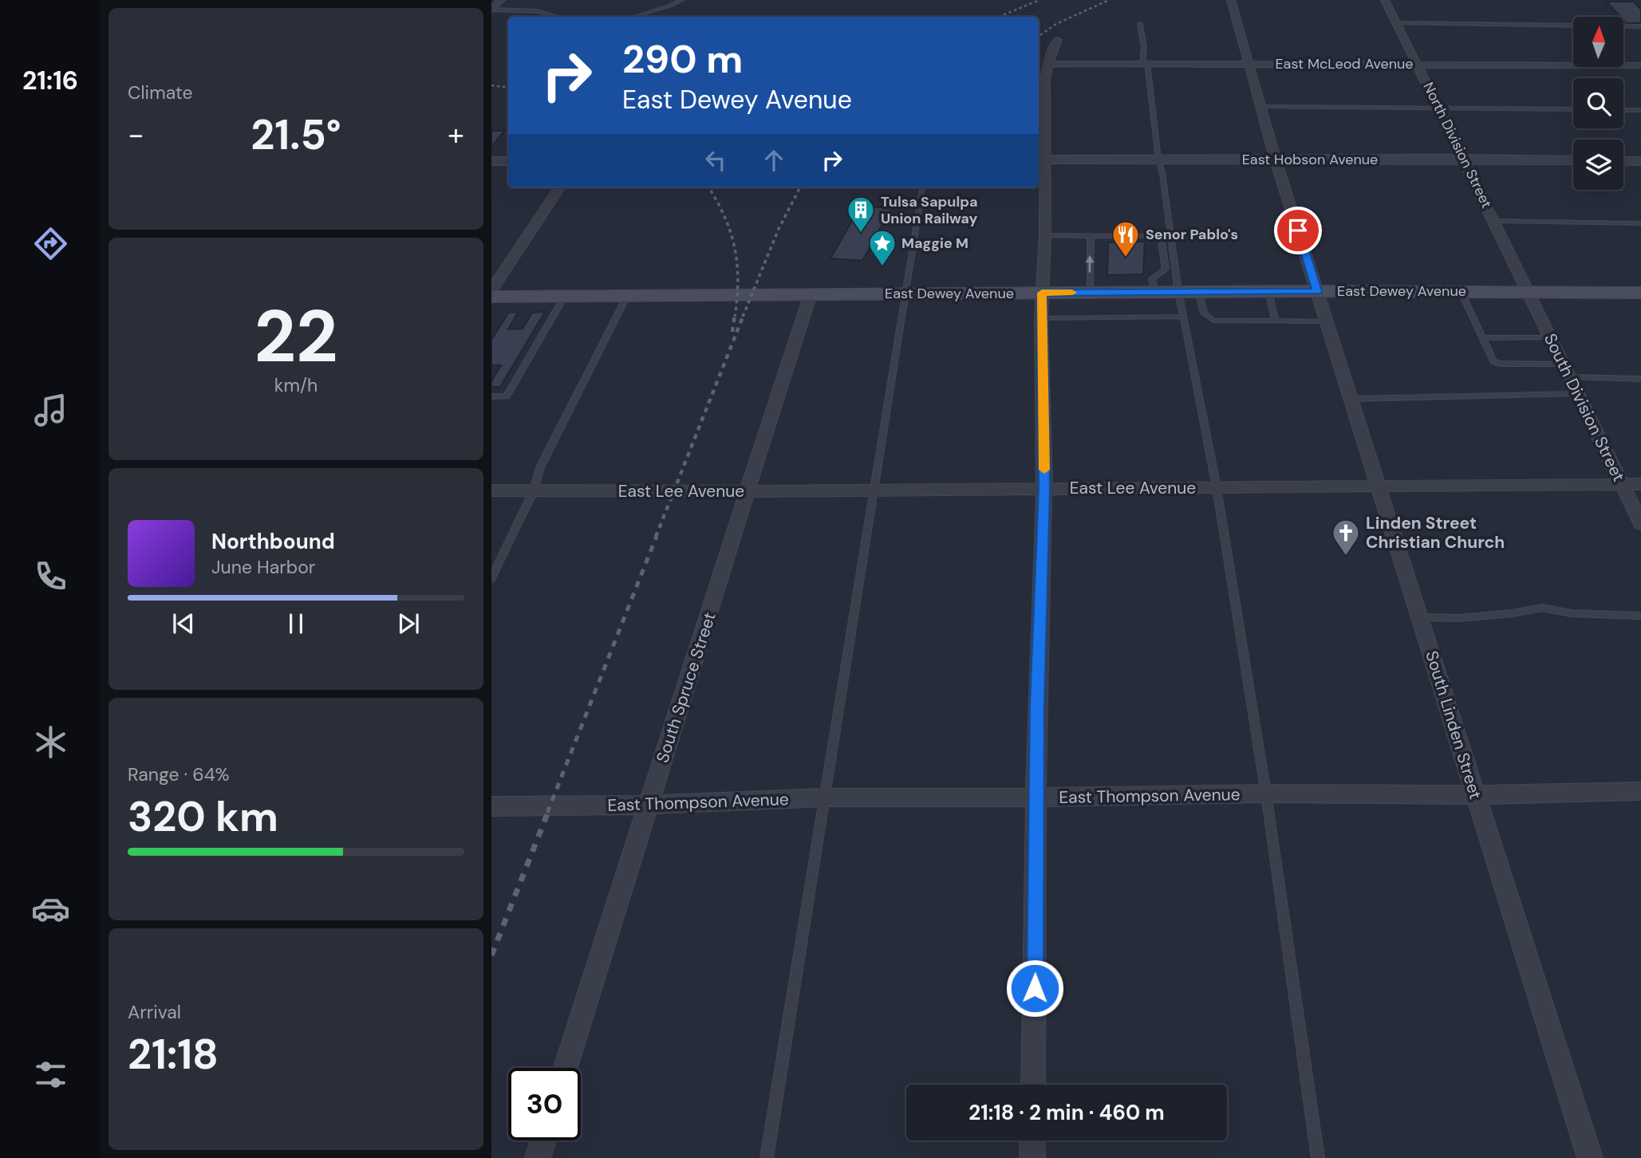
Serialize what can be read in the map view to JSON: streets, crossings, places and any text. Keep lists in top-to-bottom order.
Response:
{
  "streets": {
    "main road": ["East Dewey Avenue"],
    "street": [
      "East McLeod Avenue",
      "North Division Street",
      "East Hobson Avenue",
      "South Division Street",
      "East Lee Avenue",
      "South Spruce Street",
      "South Linden Street",
      "East Thompson Avenue"
    ]
  },
  "crossings": [
    ["East McLeod Avenue", "North Division Street"],
    ["East McLeod Avenue", "South Linden Street"],
    ["North Division Street", "East Hobson Avenue"],
    ["North Division Street", "East Dewey Avenue"],
    ["North Division Street", "South Division Street"],
    ["East Hobson Avenue", "South Linden Street"],
    ["East Dewey Avenue", "South Division Street"],
    ["East Dewey Avenue", "South Spruce Street"],
    ["East Dewey Avenue", "South Linden Street"],
    ["South Division Street", "East Lee Avenue"],
    ["East Lee Avenue", "South Spruce Street"],
    ["East Lee Avenue", "South Linden Street"],
    ["South Spruce Street", "East Thompson Avenue"],
    ["South Linden Street", "East Thompson Avenue"]
  ],
  "places": {
    "building": ["Tulsa Sapulpa Union Railway"],
    "restaurant": ["Senor Pablo's"],
    "place": ["Maggie M"],
    "church": ["Linden Street Christian Church"]
  },
  "north": "top",
  "page": {
    "tabs": "21:16",
    "tile": [
      "Climate",
      ["22", "km/h"],
      ["Range · 64%", "320 km"],
      ["Arrival", "21:18"]
    ],
    "turn": ["290 m", "East Dewey Avenue"],
    "heat": ["−", "21.5°", "+"],
    "song": ["Northbound", "June Harbor"],
    "limit": "30",
    "trip": "21:18 · 2 min · 460 m"
  }
}
